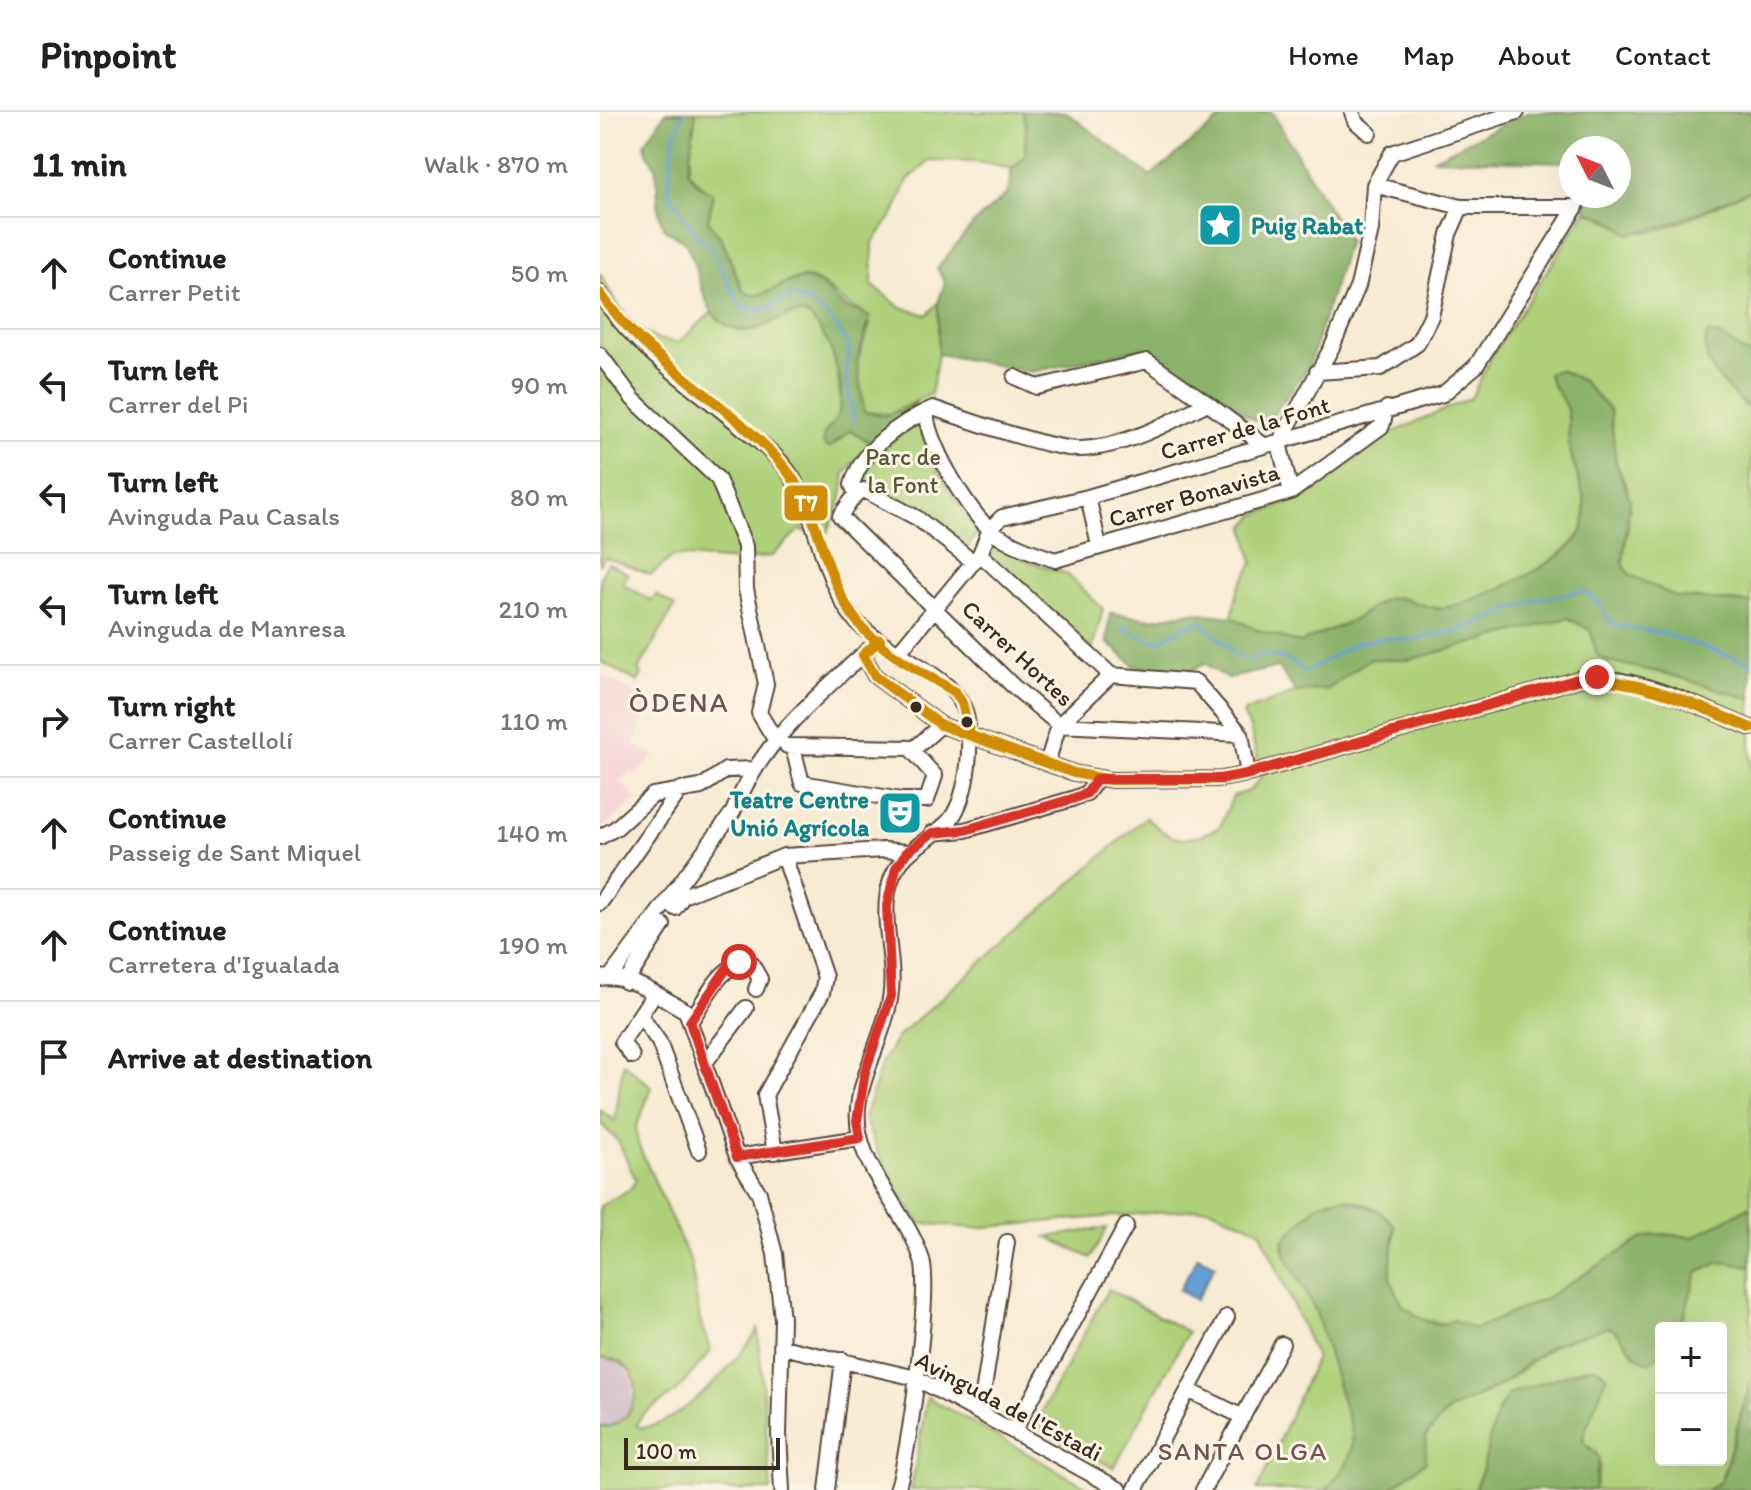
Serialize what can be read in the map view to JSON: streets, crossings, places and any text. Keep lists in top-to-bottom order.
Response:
{
  "streets": {
    "street": [
      "Carrer de la Font",
      "Carrer Bonavista",
      "Carrer Hortes",
      "Avinguda de l'Estadi"
    ]
  },
  "crossings": [
    ["Carrer de la Font", "Carrer Bonavista"]
  ],
  "districts": ["ÒDENA", "SANTA OLGA"],
  "parks": ["Parc de la Font"],
  "places": {
    "place": ["Puig Rabat"],
    "theatre": ["Teatre Centre Unió Agrícola"]
  },
  "lines": ["transit line T7"],
  "scale_bar": "100 m",
  "north": "top left",
  "page": {
    "header": "Pinpoint",
    "nav": [
      "Home",
      "Map",
      "About",
      "Contact"
    ],
    "heading": ["11 min", "Walk · 870 m"],
    "list": [
      ["Continue", "Carrer Petit", "50 m"],
      ["Turn left", "Carrer del Pi", "90 m"],
      ["Turn left", "Avinguda Pau Casals", "80 m"],
      ["Turn left", "Avinguda de Manresa", "210 m"],
      ["Turn right", "Carrer Castellolí", "110 m"],
      ["Continue", "Passeig de Sant Miquel", "140 m"],
      ["Continue", "Carretera d'Igualada", "190 m"],
      "Arrive at destination"
    ],
    "map_buttons": ["+", "−"],
    "scale": "100 m"
  }
}
